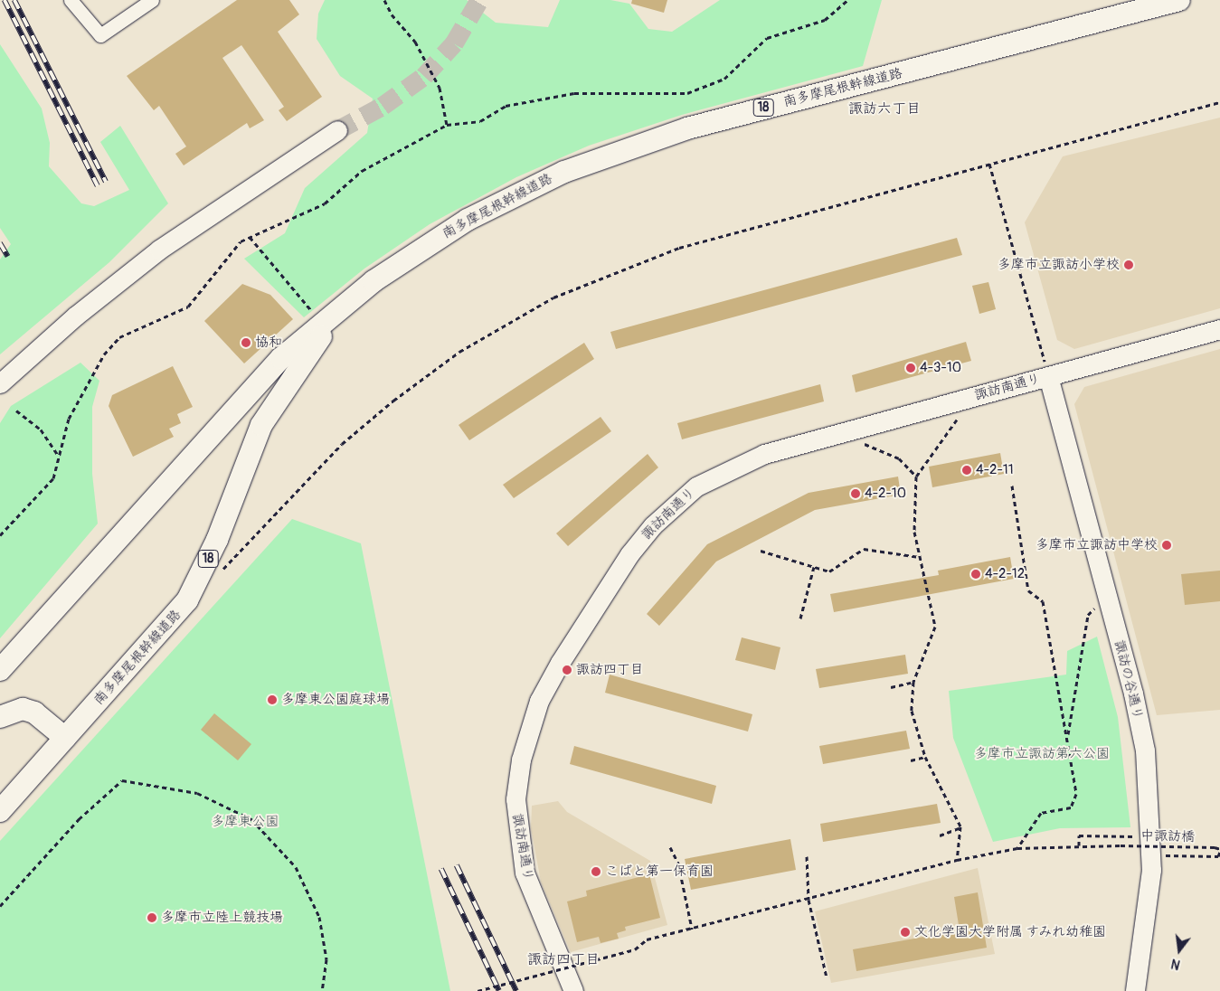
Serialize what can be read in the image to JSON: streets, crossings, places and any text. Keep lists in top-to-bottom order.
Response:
{
  "streets": {
    "main road": ["南多摩尾根幹線道路", "18"],
    "street": ["諏訪南通り", "諏訪の谷通り"],
    "path": ["中諏訪橋"]
  },
  "crossings": [
    ["諏訪南通り", "諏訪の谷通り"]
  ],
  "districts": ["諏訪六丁目", "諏訪四丁目"],
  "parks": ["多摩市立諏訪第六公園", "多摩東公園"],
  "places": [
    "多摩市立諏訪小学校",
    "協和",
    "4-3-10",
    "4-2-11",
    "4-2-10",
    "多摩市立諏訪中学校",
    "4-2-12",
    "諏訪四丁目",
    "多摩東公園庭球場",
    "こばと第一保育園",
    "多摩市立陸上競技場",
    "文化学園大学附属 すみれ幼稚園"
  ],
  "north": "bottom"
}
